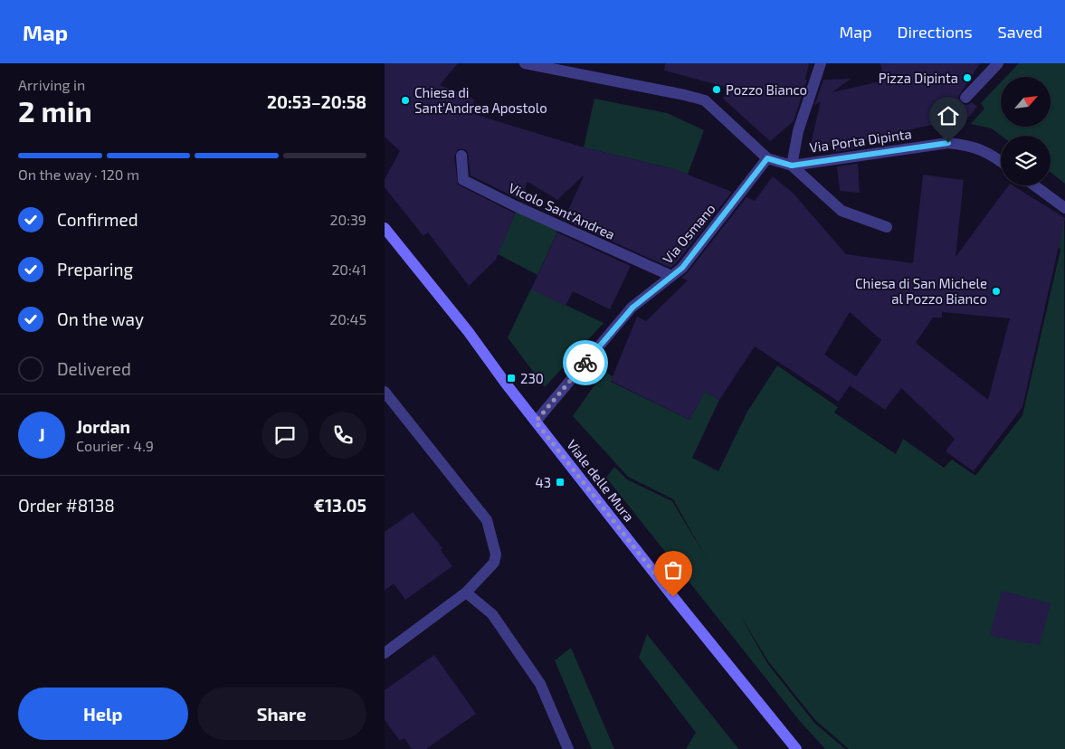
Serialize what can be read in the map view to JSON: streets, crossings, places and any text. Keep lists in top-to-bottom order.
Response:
{
  "streets": {
    "street": [
      "Via Porta Dipinta",
      "Vicolo Sant'Andrea",
      "Via Osmano",
      "Viale delle Mura"
    ]
  },
  "crossings": [
    ["Via Porta Dipinta", "Via Osmano"],
    ["Vicolo Sant'Andrea", "Via Osmano"],
    ["Via Osmano", "Viale delle Mura"]
  ],
  "places": {
    "other": [
      "Pizza Dipinta",
      "Pozzo Bianco",
      "Chiesa di Sant'Andrea Apostolo",
      "Chiesa di San Michele al Pozzo Bianco"
    ],
    "transit": ["230", "43"]
  },
  "north": "top right",
  "page": {
    "header": "Map",
    "nav": ["Map", "Directions", "Saved"],
    "heading": ["2 min", "Arriving in", "20:53–20:58"],
    "panel": [
      "Jordan",
      "Courier · 4.9",
      "Order #8138",
      "€13.05"
    ],
    "bar": "On the way · 120 m",
    "list": [
      ["Confirmed", "20:39"],
      ["Preparing", "20:41"],
      ["On the way", "20:45"],
      "Delivered"
    ],
    "round": "J",
    "buttons": ["Help", "Share"]
  }
}
